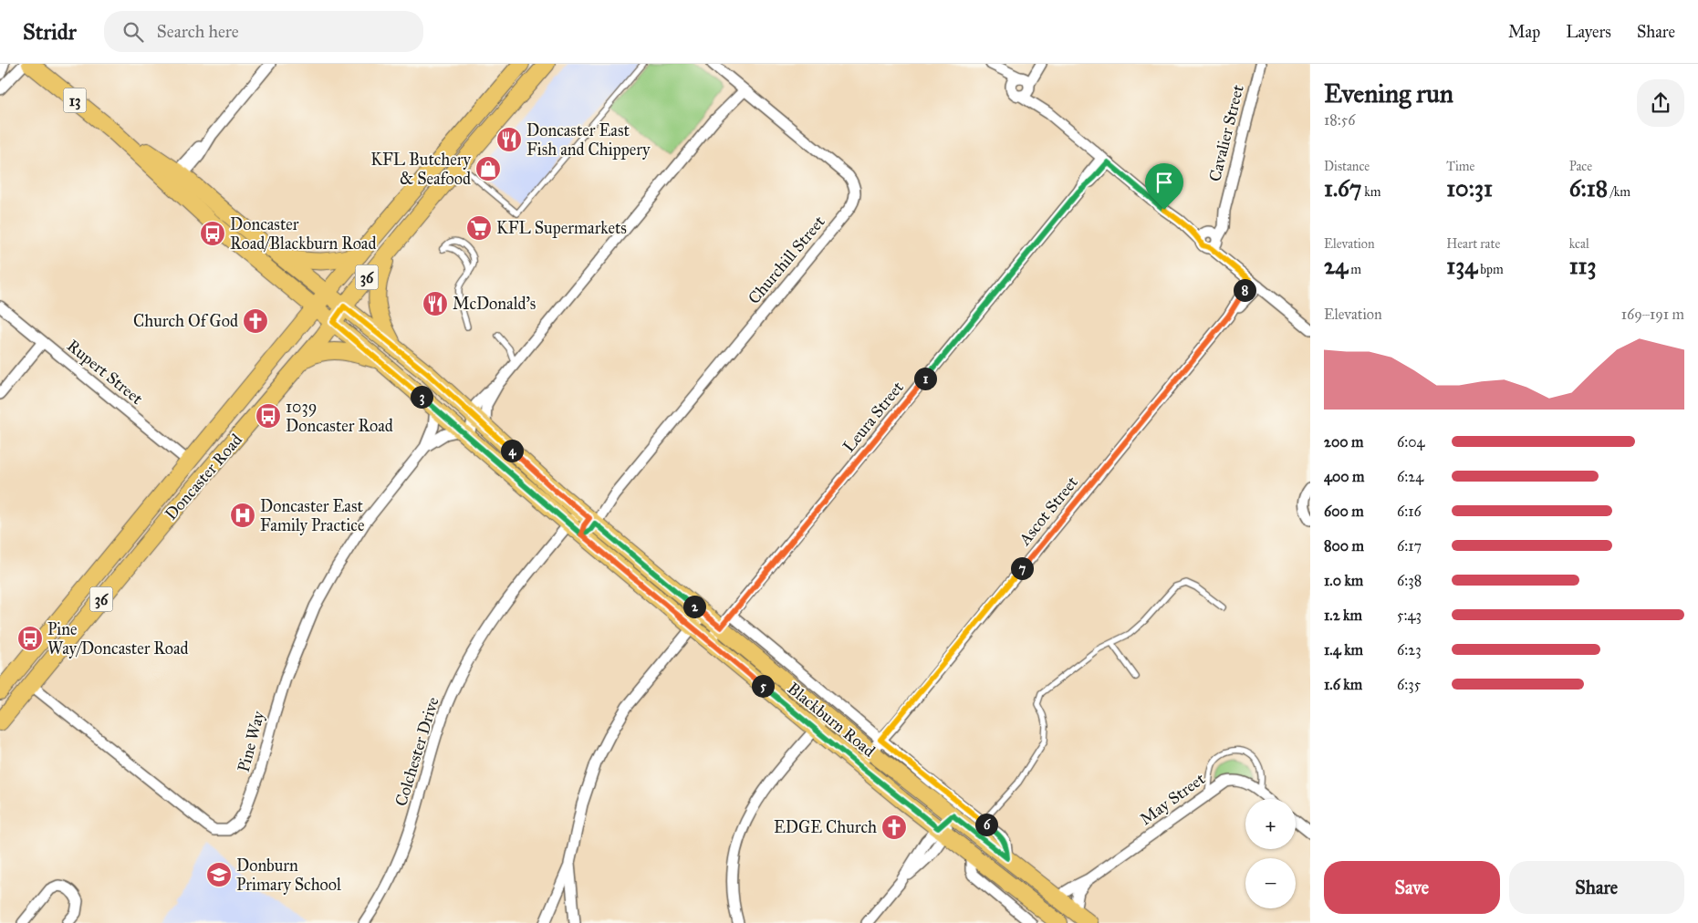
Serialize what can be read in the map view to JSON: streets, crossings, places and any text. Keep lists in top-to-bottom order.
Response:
{
  "streets": {
    "main road": [
      "13",
      "36",
      "Doncaster Road",
      "Blackburn Road"
    ],
    "street": [
      "Cavalier Street",
      "Churchill Street",
      "Rupert Street",
      "Leura Street",
      "Ascot Street",
      "Pine Way",
      "Colchester Drive",
      "May Street"
    ]
  },
  "crossings": [
    ["Churchill Street", "Blackburn Road"],
    ["Churchill Street", "Colchester Drive"],
    ["Rupert Street", "Doncaster Road"],
    ["Leura Street", "Blackburn Road"],
    ["Doncaster Road", "Blackburn Road"],
    ["Doncaster Road", "Pine Way"],
    ["Ascot Street", "Blackburn Road"],
    ["Blackburn Road", "Pine Way"],
    ["Blackburn Road", "Colchester Drive"],
    ["Blackburn Road", "May Street"]
  ],
  "places": {
    "restaurant": ["Doncaster East Fish and Chippery", "McDonald's"],
    "shop": ["KFL Butchery & Seafood"],
    "supermarket": ["KFL Supermarkets"],
    "bus stop": ["Doncaster Road/Blackburn Road", "1039 Doncaster Road", "Pine Way/Doncaster Road"],
    "church": ["Church Of God", "EDGE Church"],
    "hospital": ["Doncaster East Family Practice"],
    "school or university": ["Donburn Primary School"]
  },
  "page": {
    "header": "Stridr",
    "search": "Search here",
    "nav": ["Map", "Layers", "Share"],
    "heading": ["Evening run", "18:56"],
    "stats": [
      ["Distance", "1.67 km"],
      ["Time", "10:31"],
      ["Pace", "6:18 /km"],
      ["Elevation", "24 m"],
      ["Heart rate", "134 bpm"],
      ["kcal", "113"]
    ],
    "pins": [
      "8",
      "1",
      "3",
      "4",
      "7",
      "2",
      "5",
      "6"
    ],
    "chart": ["Elevation", "169–191 m"],
    "list": [
      {
        "name": "200 m",
        "note": "6:04"
      },
      {
        "name": "400 m",
        "note": "6:24"
      },
      {
        "name": "600 m",
        "note": "6:16"
      },
      {
        "name": "800 m",
        "note": "6:17"
      },
      {
        "name": "1.0 km",
        "note": "6:38"
      },
      {
        "name": "1.2 km",
        "note": "5:43"
      },
      {
        "name": "1.4 km",
        "note": "6:23"
      },
      {
        "name": "1.6 km",
        "note": "6:35"
      }
    ],
    "map_buttons": ["+", "−"],
    "buttons": ["Save", "Share"]
  }
}
